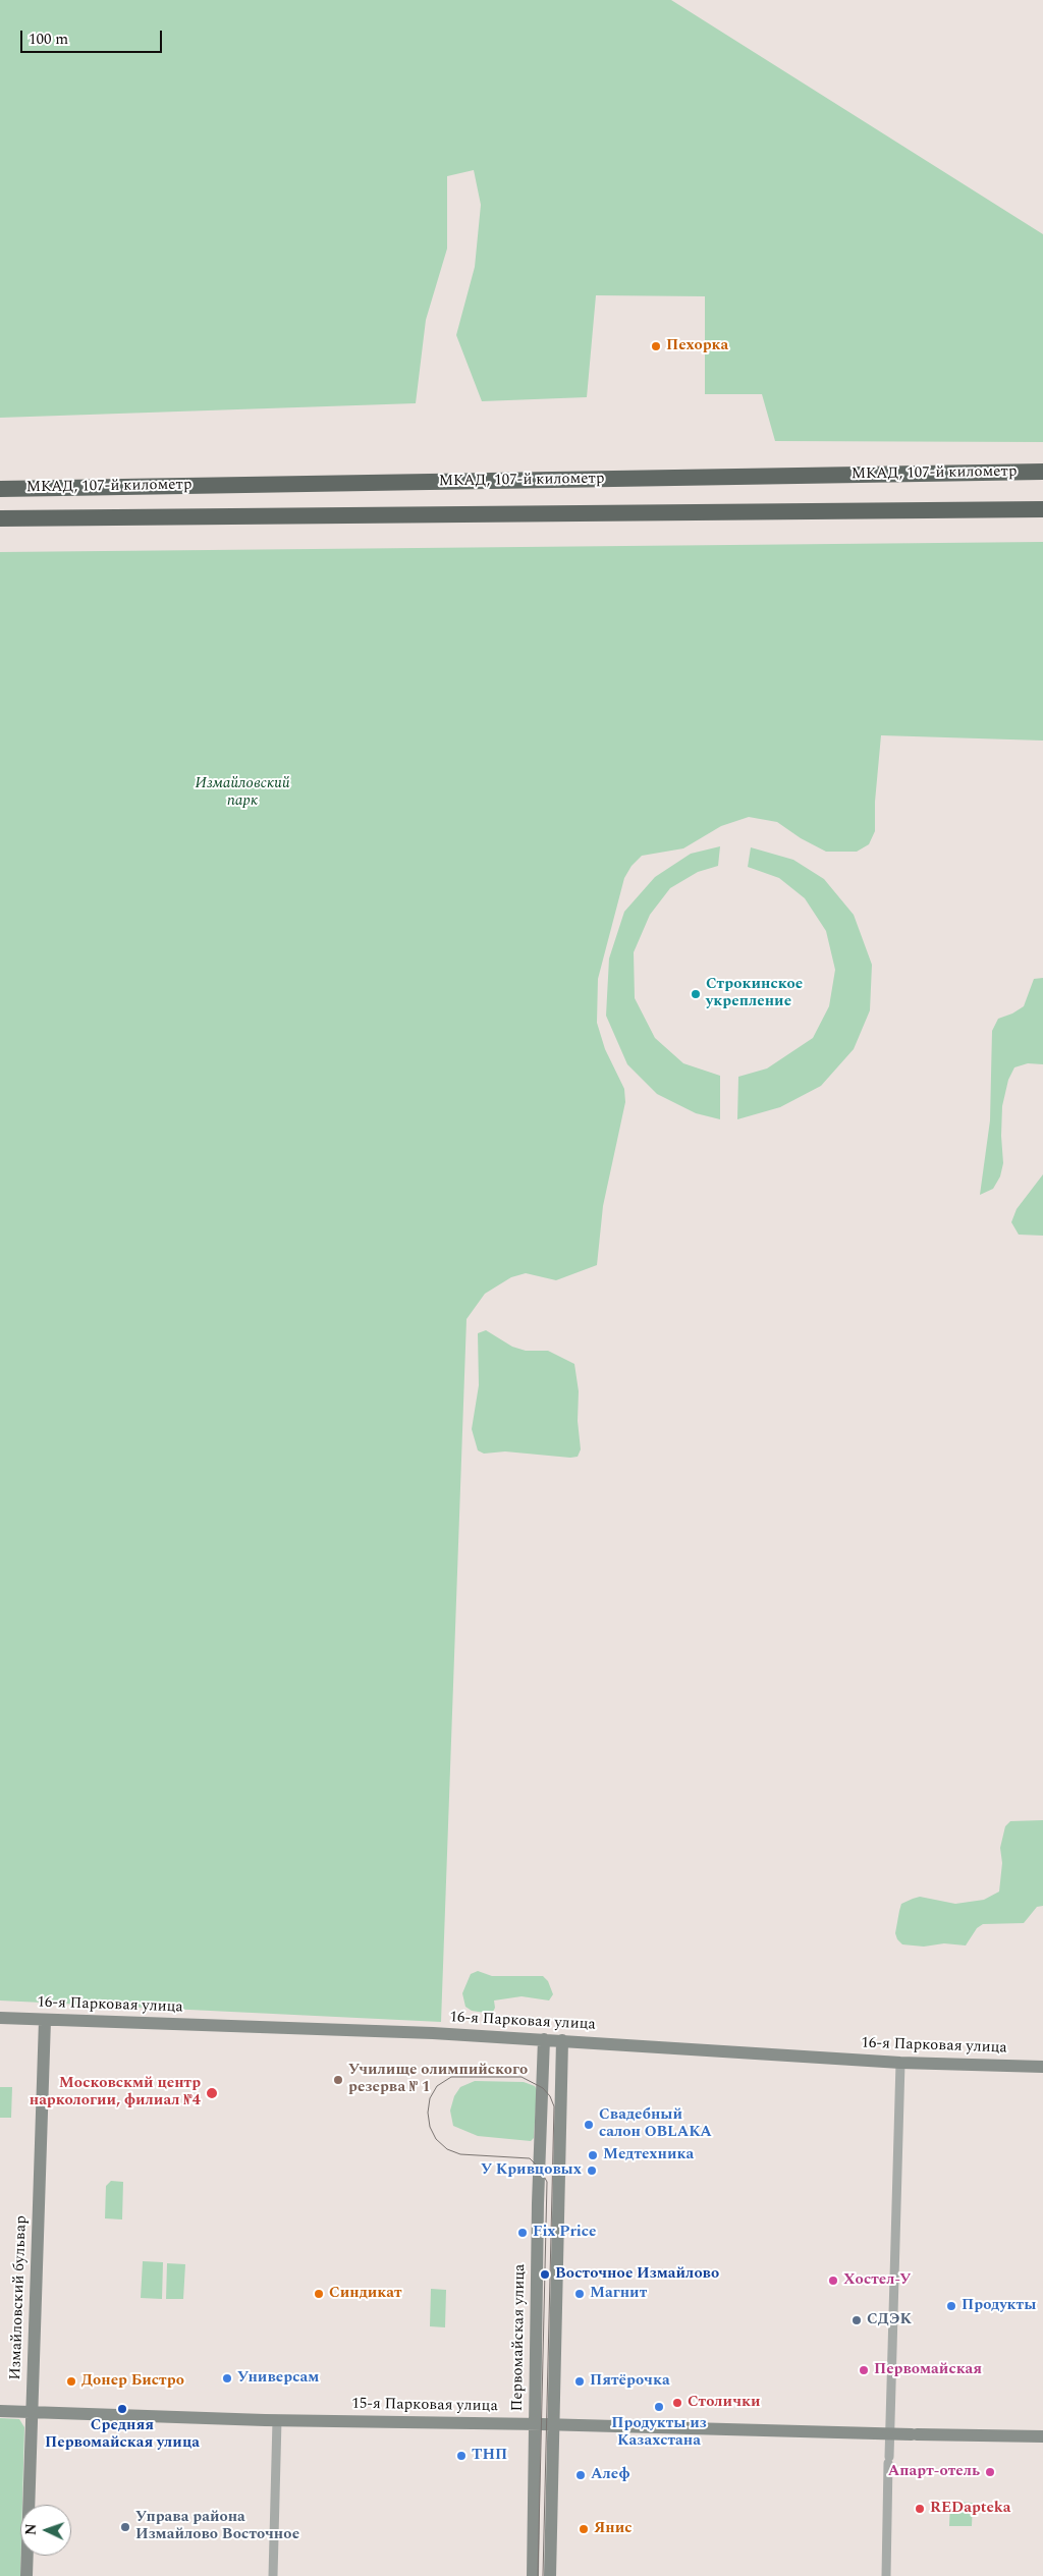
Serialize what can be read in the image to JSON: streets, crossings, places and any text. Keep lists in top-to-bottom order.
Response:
{
  "streets": {
    "highway": ["МКАД, 107-й километр"],
    "main road": [
      "16-я Парковая улица",
      "Измайловский бульвар",
      "Первомайская улица",
      "15-я Парковая улица"
    ]
  },
  "crossings": [
    ["16-я Парковая улица", "Измайловский бульвар"],
    ["16-я Парковая улица", "Первомайская улица"],
    ["Измайловский бульвар", "15-я Парковая улица"],
    ["Первомайская улица", "15-я Парковая улица"]
  ],
  "parks": ["Измайловский парк"],
  "places": [
    "Пехорка",
    "Строкинское укрепление",
    "Училище олимпийского резерва № 1",
    "Московскмй центр наркологии, филиал №4",
    "Свадебный салон OBLAKA",
    "Медтехника",
    "У Кривцовых",
    "Fix Price",
    "Восточное Измайлово",
    "Хостел-У",
    "Синдикат",
    "Магнит",
    "Продукты",
    "СДЭК",
    "Первомайская",
    "Универсам",
    "Донер Бистро",
    "Пятёрочка",
    "Столички",
    "Продукты из Казахстана",
    "Средняя Первомайская улица",
    "ТНП",
    "Апарт-отель",
    "Алеф",
    "REDapteka",
    "Управа района Измайлово Восточное",
    "Янис"
  ],
  "scale_bar": "100 m",
  "north": "left"
}
